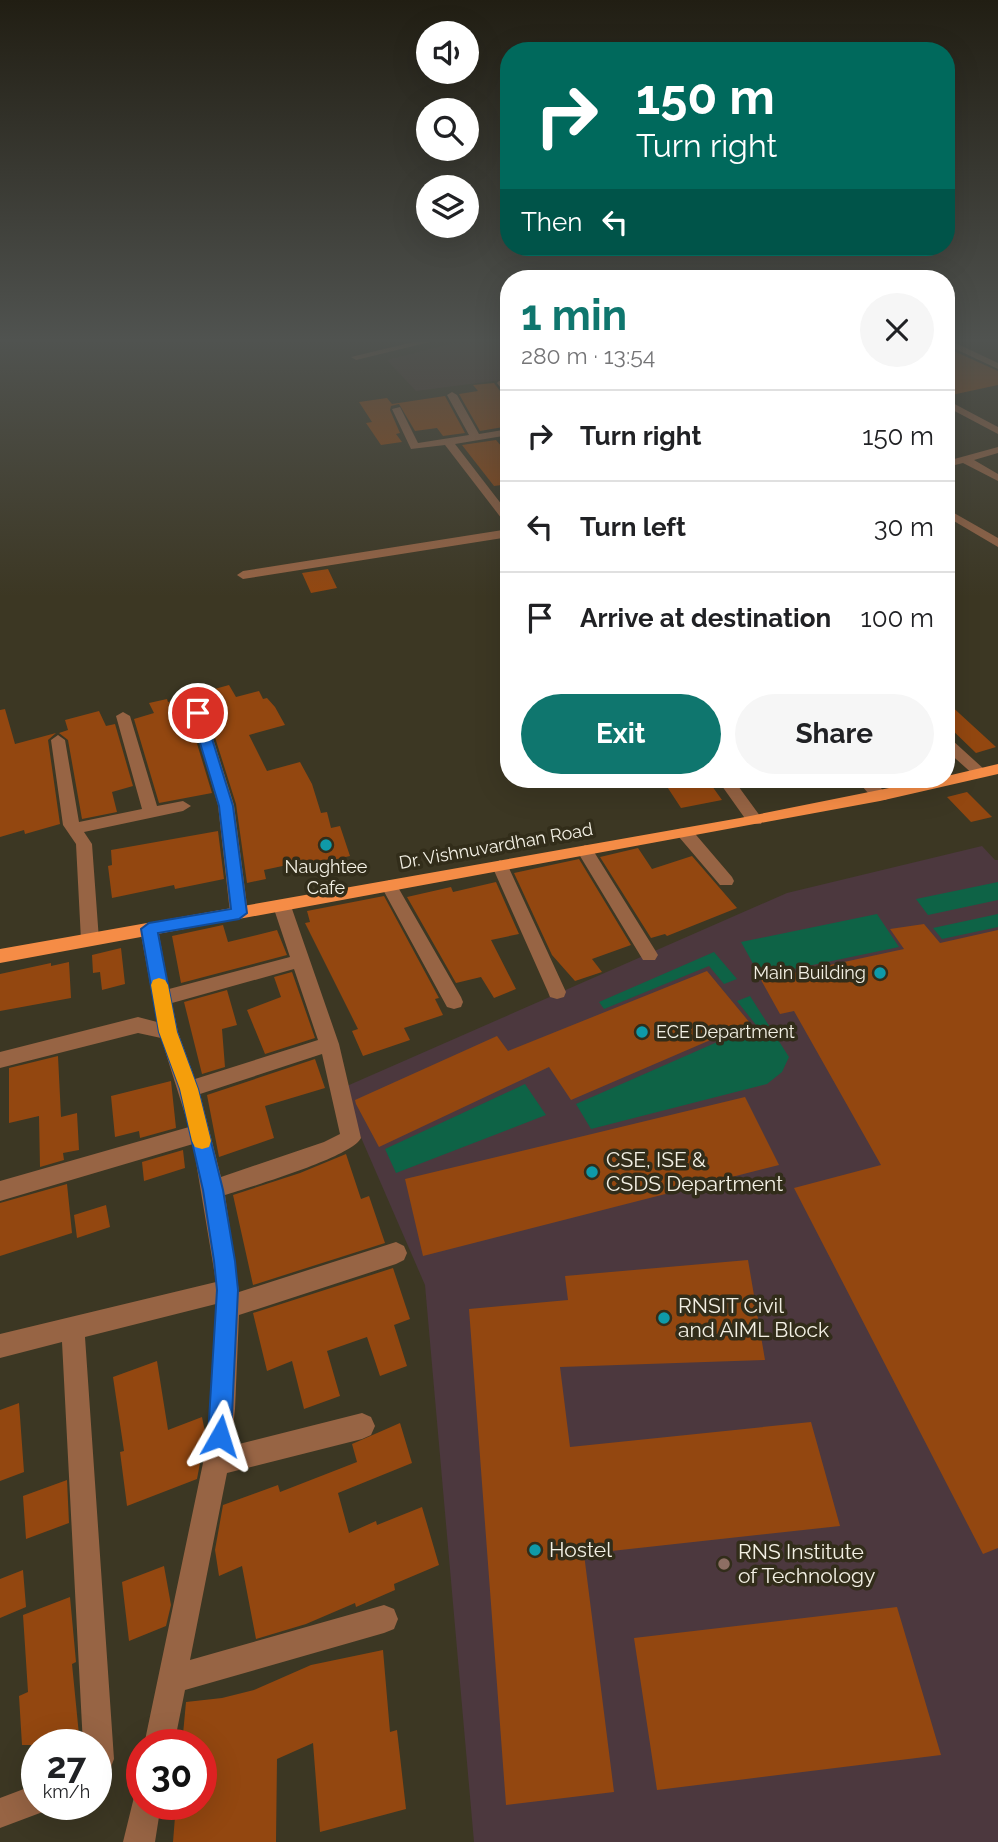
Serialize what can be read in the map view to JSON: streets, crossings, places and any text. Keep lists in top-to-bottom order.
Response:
{
  "streets": {
    "main road": ["Dr. Vishnuvardhan Road"]
  },
  "places": [
    "Naughtee Cafe",
    "Main Building",
    "ECE Department",
    "CSE, ISE & CSDS Department",
    "RNSIT Civil and AIML Block",
    "Hostel",
    "RNS Institute of Technology"
  ],
  "page": {
    "turn": ["150 m", "Turn right"],
    "then": "Then",
    "heading": ["1 min", "280 m · 13:54"],
    "list": [
      {
        "name": "Turn right",
        "value": "150 m"
      },
      {
        "name": "Turn left",
        "value": "30 m"
      },
      {
        "name": "Arrive at destination",
        "value": "100 m"
      }
    ],
    "buttons": ["Exit", "Share"],
    "speed": "27 km/h",
    "limit": "30"
  }
}
